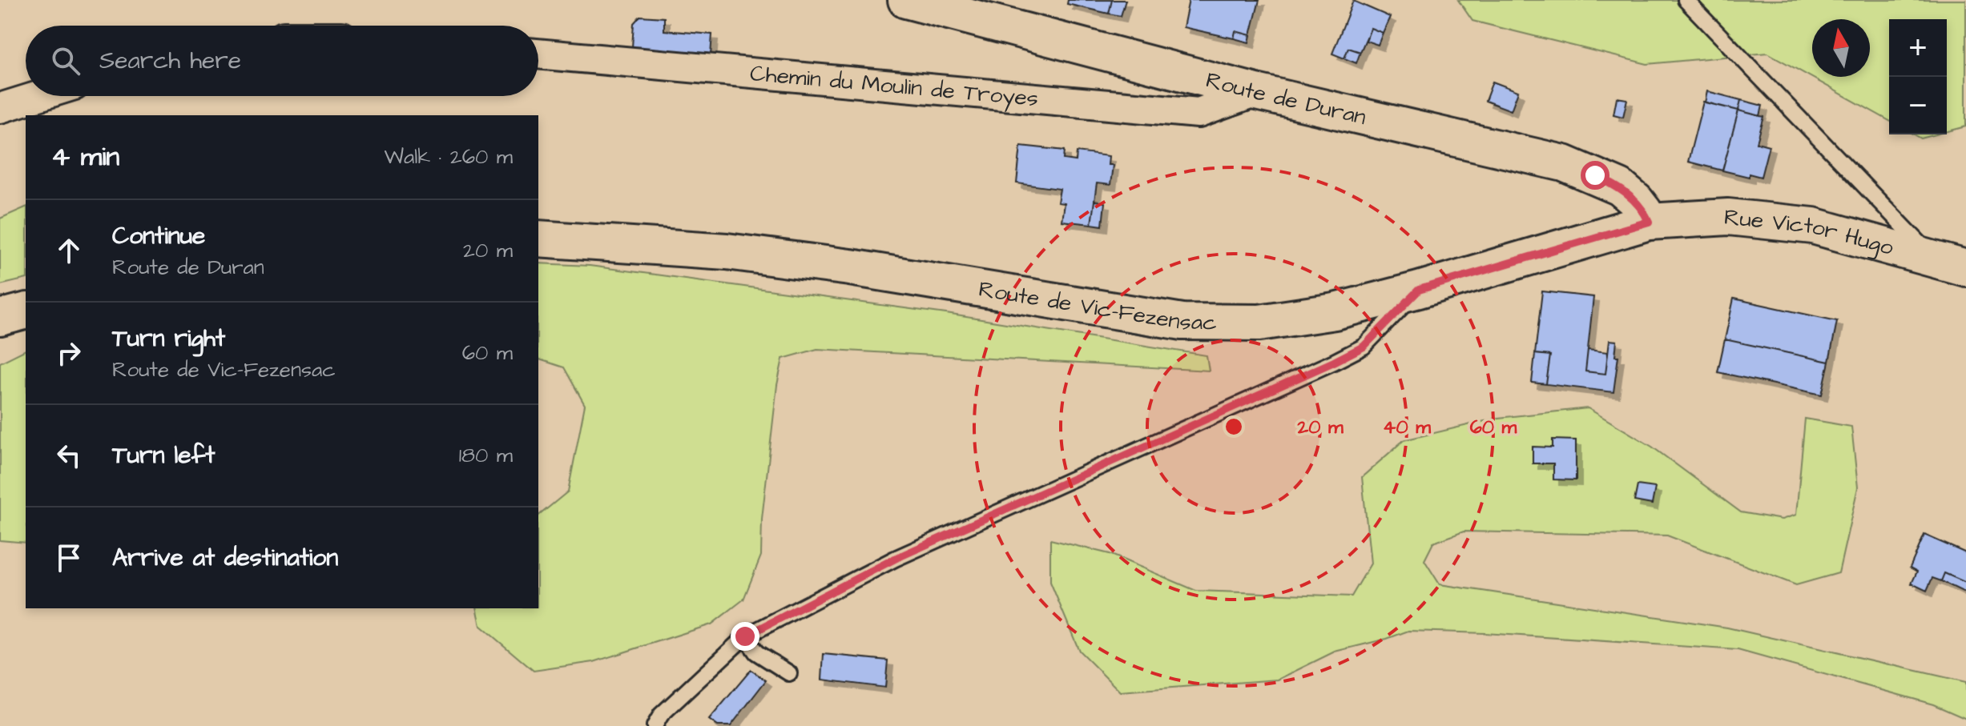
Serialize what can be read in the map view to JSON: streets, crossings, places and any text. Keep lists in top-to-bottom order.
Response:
{
  "streets": {
    "main road": ["Route de Duran", "Rue Victor Hugo", "Route de Vic-Fezensac"],
    "street": ["Chemin du Moulin de Troyes"]
  },
  "crossings": [
    ["Chemin du Moulin de Troyes", "Route de Duran"],
    ["Route de Duran", "Rue Victor Hugo"],
    ["Route de Duran", "Route de Vic-Fezensac"],
    ["Rue Victor Hugo", "Route de Vic-Fezensac"]
  ],
  "north": "top",
  "page": {
    "map_buttons": ["+", "−"],
    "search": "Search here",
    "heading": ["4 min", "Walk · 260 m"],
    "list": [
      ["Continue", "Route de Duran", "20 m"],
      ["Turn right", "Route de Vic-Fezensac", "60 m"],
      ["Turn left", "180 m"],
      "Arrive at destination"
    ]
  },
  "rings": ["20 m", "40 m", "60 m"]
}
